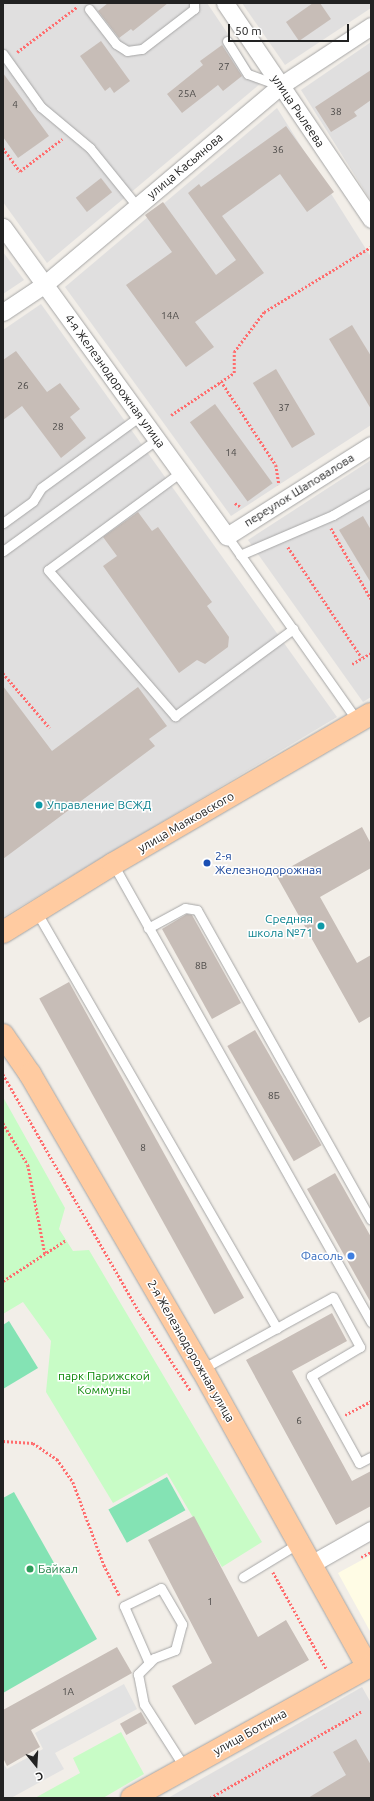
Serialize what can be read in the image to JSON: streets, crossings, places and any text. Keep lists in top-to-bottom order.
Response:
{
  "streets": {
    "main road": ["улица Маяковского", "2-я Железнодорожная улица", "улица Боткина"],
    "street": [
      "улица Рылеева",
      "улица Касьянова",
      "4-я Железнодорожная улица",
      "переулок Шаповалова"
    ]
  },
  "crossings": [
    ["улица Рылеева", "улица Касьянова"],
    ["улица Касьянова", "4-я Железнодорожная улица"],
    ["4-я Железнодорожная улица", "переулок Шаповалова"],
    ["2-я Железнодорожная улица", "улица Боткина"]
  ],
  "parks": ["парк Парижской Коммуны"],
  "places": [
    "Управление ВСЖД",
    "2-я Железнодорожная",
    "Средняя школа №71",
    "Фасоль",
    "Байкал"
  ],
  "house_numbers": [
    "27",
    "25А",
    "4",
    "38",
    "36",
    "14А",
    "26",
    "37",
    "28",
    "14",
    "8В",
    "8Б",
    "8",
    "6",
    "1",
    "1А"
  ],
  "scale_bar": "50 m",
  "north": "bottom"
}
